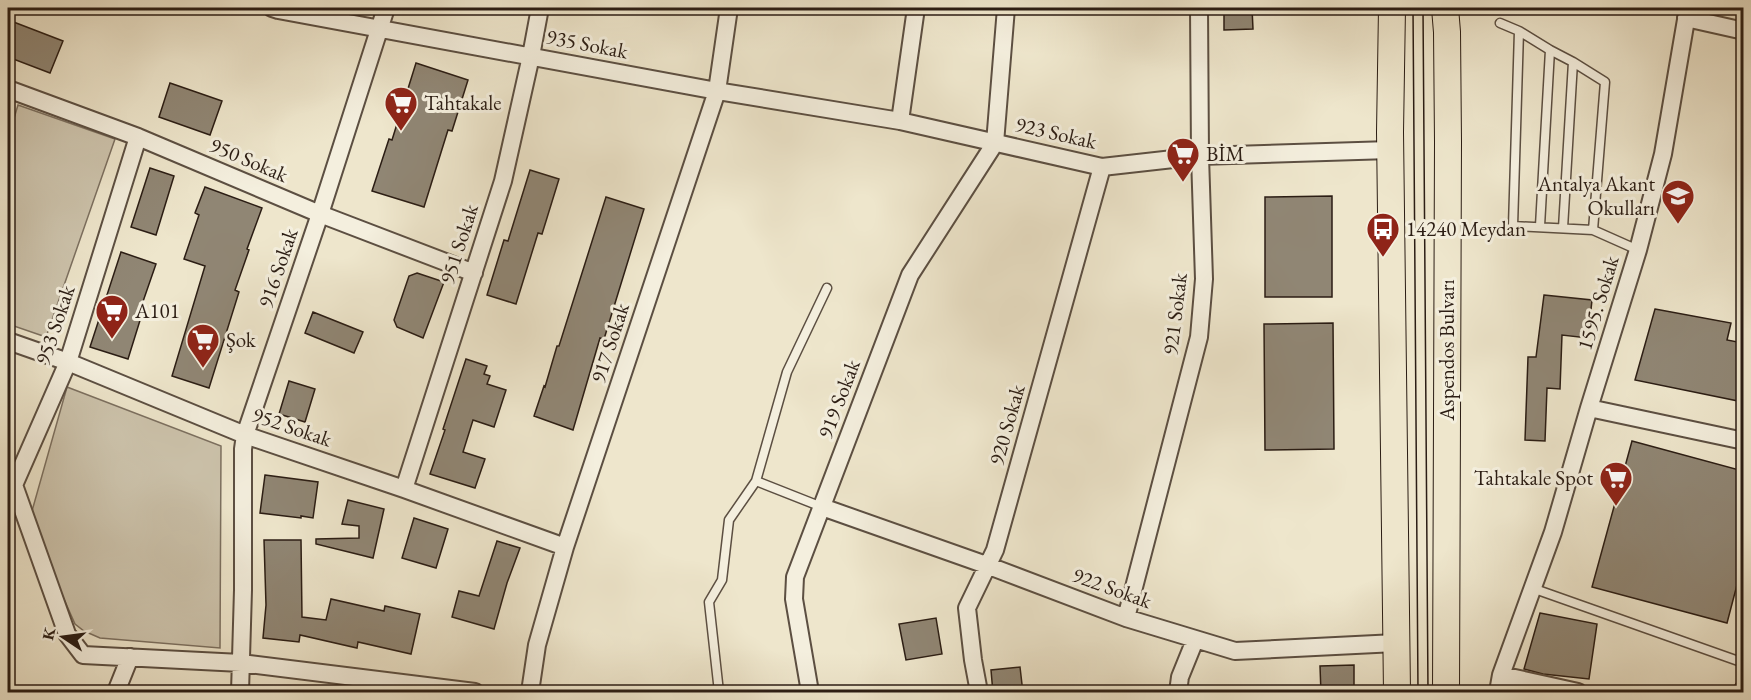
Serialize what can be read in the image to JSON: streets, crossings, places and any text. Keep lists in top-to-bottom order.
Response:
{
  "streets": {
    "main road": ["Aspendos Bulvarı"],
    "street": [
      "935 Sokak",
      "923 Sokak",
      "950 Sokak",
      "951 Sokak",
      "916 Sokak",
      "1595. Sokak",
      "921 Sokak",
      "953 Sokak",
      "917 Sokak",
      "919 Sokak",
      "920 Sokak",
      "952 Sokak",
      "922 Sokak"
    ]
  },
  "crossings": [
    ["935 Sokak", "923 Sokak"],
    ["935 Sokak", "951 Sokak"],
    ["935 Sokak", "916 Sokak"],
    ["935 Sokak", "917 Sokak"],
    ["923 Sokak", "921 Sokak"],
    ["923 Sokak", "917 Sokak"],
    ["923 Sokak", "919 Sokak"],
    ["923 Sokak", "920 Sokak"],
    ["950 Sokak", "951 Sokak"],
    ["950 Sokak", "916 Sokak"],
    ["950 Sokak", "953 Sokak"],
    ["951 Sokak", "952 Sokak"],
    ["916 Sokak", "952 Sokak"],
    ["921 Sokak", "922 Sokak"],
    ["953 Sokak", "952 Sokak"],
    ["917 Sokak", "952 Sokak"],
    ["919 Sokak", "922 Sokak"],
    ["920 Sokak", "922 Sokak"]
  ],
  "places": {
    "supermarket": [
      "Tahtakale",
      "BİM",
      "A101",
      "Şok",
      "Tahtakale Spot"
    ],
    "school or university": ["Antalya Akant Okulları"],
    "bus stop": ["14240 Meydan"]
  },
  "north": "left"
}
